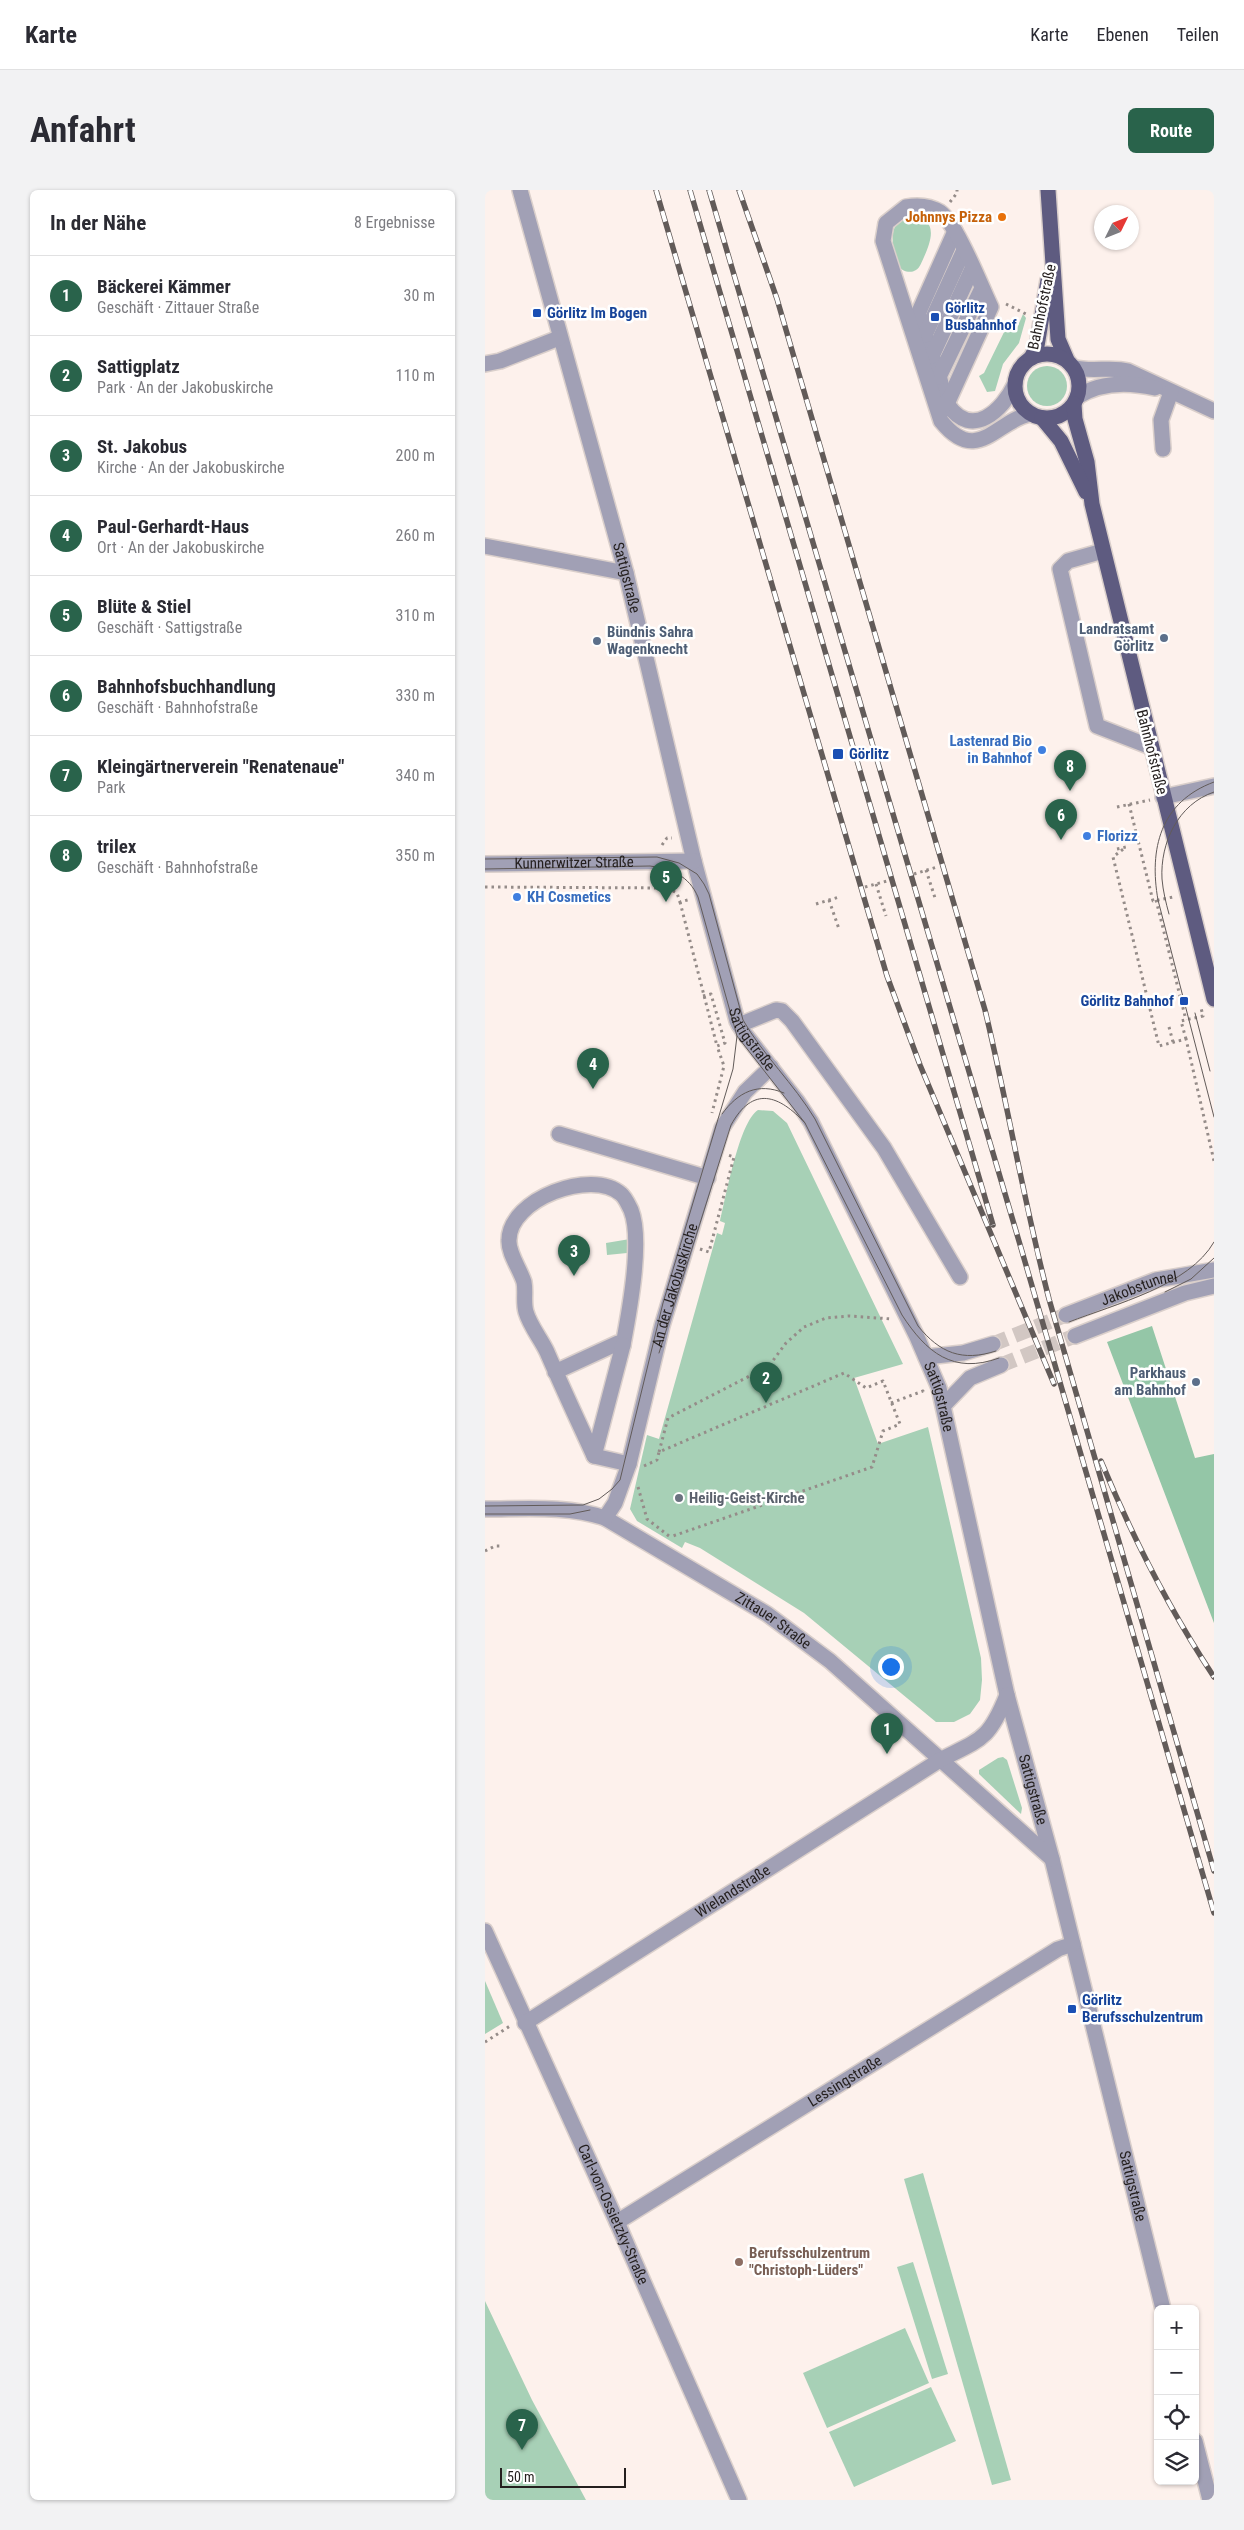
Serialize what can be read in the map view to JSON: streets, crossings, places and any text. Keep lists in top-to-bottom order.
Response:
{
  "streets": {
    "main road": ["Bahnhofstraße"],
    "street": [
      "Sattigstraße",
      "Kunnerwitzer Straße",
      "An der Jakobuskirche",
      "Jakobstunnel",
      "Zittauer Straße",
      "Wielandstraße",
      "Lessingstraße",
      "Carl-von-Ossietzky-Straße"
    ]
  },
  "crossings": [
    ["Sattigstraße", "Kunnerwitzer Straße"],
    ["Sattigstraße", "An der Jakobuskirche"],
    ["Sattigstraße", "Zittauer Straße"],
    ["Sattigstraße", "Wielandstraße"],
    ["Sattigstraße", "Lessingstraße"],
    ["An der Jakobuskirche", "Zittauer Straße"],
    ["Zittauer Straße", "Wielandstraße"],
    ["Wielandstraße", "Carl-von-Ossietzky-Straße"],
    ["Lessingstraße", "Carl-von-Ossietzky-Straße"]
  ],
  "places": {
    "other": [
      "Johnnys Pizza",
      "Landratsamt Görlitz",
      "Bündnis Sahra Wagenknecht",
      "Lastenrad Bio in Bahnhof",
      "Florizz",
      "KH Cosmetics",
      "Parkhaus am Bahnhof",
      "Heilig-Geist-Kirche",
      "Berufsschulzentrum \"Christoph-Lüders\""
    ],
    "transit": [
      "Görlitz Im Bogen",
      "Görlitz Busbahnhof",
      "Görlitz",
      "Görlitz Bahnhof",
      "Görlitz Berufsschulzentrum"
    ]
  },
  "scale_bar": "50 m",
  "north": "top right",
  "page": {
    "header": "Karte",
    "nav": ["Karte", "Ebenen", "Teilen"],
    "buttons": "Route",
    "title": "Anfahrt",
    "heading": ["In der Nähe", "8 Ergebnisse"],
    "list": [
      {
        "mark": "1",
        "name": "Bäckerei Kämmer",
        "note": "Geschäft · Zittauer Straße",
        "value": "30 m"
      },
      {
        "mark": "2",
        "name": "Sattigplatz",
        "note": "Park · An der Jakobuskirche",
        "value": "110 m"
      },
      {
        "mark": "3",
        "name": "St. Jakobus",
        "note": "Kirche · An der Jakobuskirche",
        "value": "200 m"
      },
      {
        "mark": "4",
        "name": "Paul-Gerhardt-Haus",
        "note": "Ort · An der Jakobuskirche",
        "value": "260 m"
      },
      {
        "mark": "5",
        "name": "Blüte & Stiel",
        "note": "Geschäft · Sattigstraße",
        "value": "310 m"
      },
      {
        "mark": "6",
        "name": "Bahnhofsbuchhandlung",
        "note": "Geschäft · Bahnhofstraße",
        "value": "330 m"
      },
      {
        "mark": "7",
        "name": "Kleingärtnerverein \"Renatenaue\"",
        "note": "Park",
        "value": "340 m"
      },
      {
        "mark": "8",
        "name": "trilex",
        "note": "Geschäft · Bahnhofstraße",
        "value": "350 m"
      }
    ],
    "pins": [
      "8",
      "6",
      "5",
      "4",
      "3",
      "2",
      "1",
      "7"
    ],
    "map_buttons": ["+", "−"],
    "scale": "50 m"
  }
}
